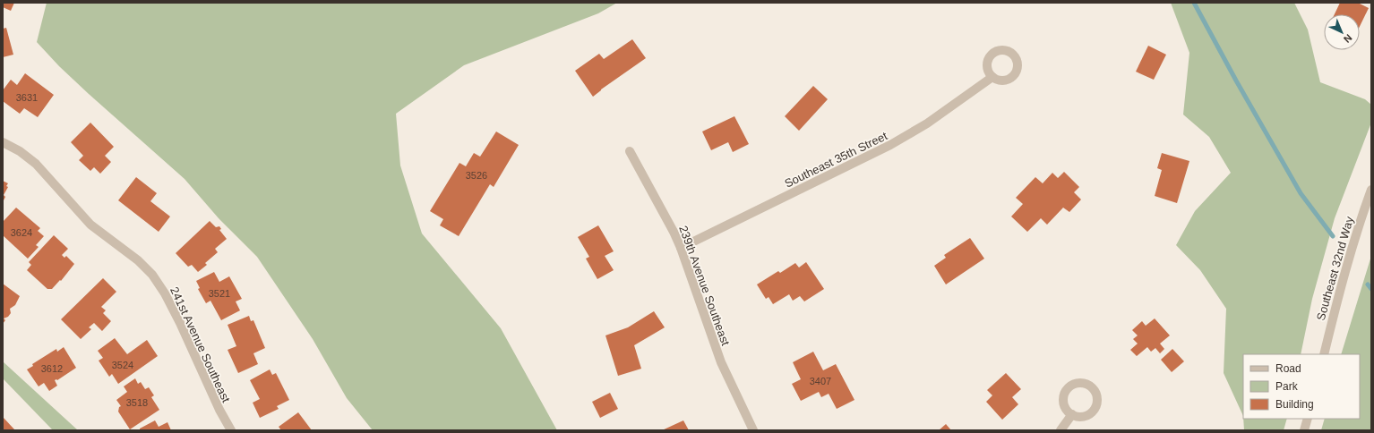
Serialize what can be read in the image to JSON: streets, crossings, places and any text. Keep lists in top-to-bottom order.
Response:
{
  "streets": {
    "street": [
      "Southeast 35th Street",
      "Southeast 32nd Way",
      "239th Avenue Southeast",
      "241st Avenue Southeast"
    ]
  },
  "crossings": [
    ["Southeast 35th Street", "239th Avenue Southeast"]
  ],
  "house_numbers": [
    "3631",
    "3526",
    "3624",
    "3521",
    "3524",
    "3612",
    "3407",
    "3518"
  ],
  "legend": ["Road", "Park", "Building"],
  "north": "bottom right"
}
